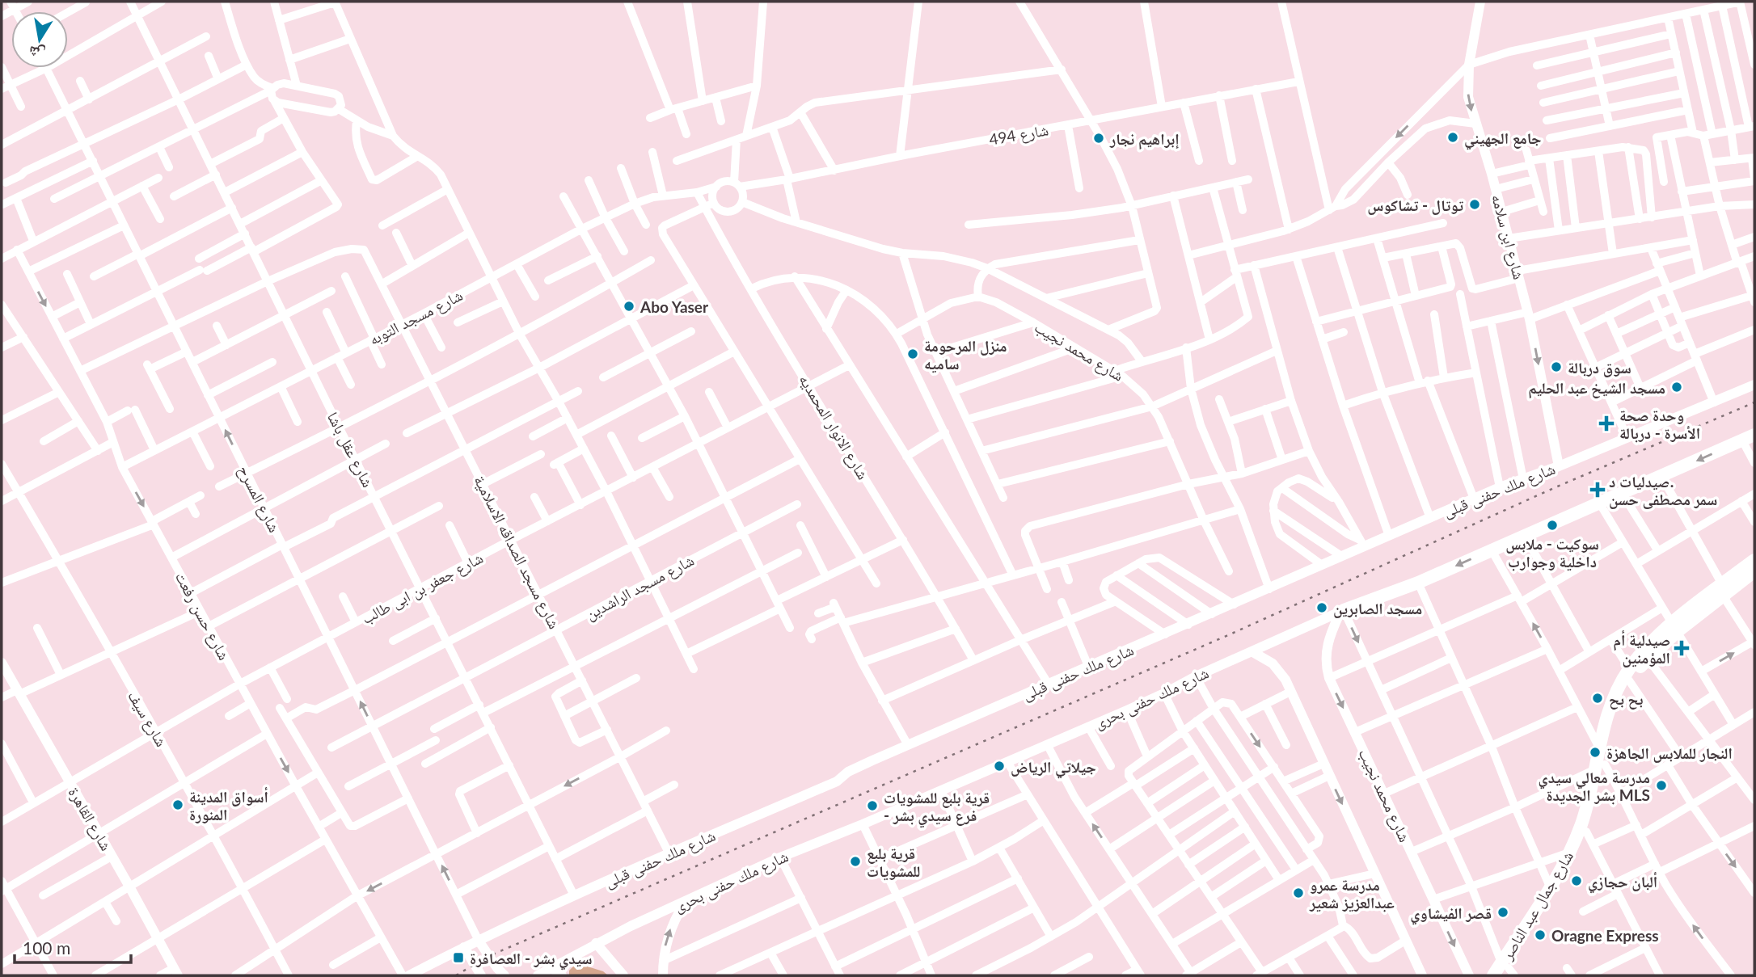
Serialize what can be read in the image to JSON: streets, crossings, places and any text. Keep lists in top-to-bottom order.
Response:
{
  "streets": {
    "main road": ["شارع ملك حفنى بحرى", "شارع جمال عبد الناصر"],
    "street": [
      "شارع 494",
      "شارع ابن سلامه",
      "شارع مسجد التوبه",
      "شارع محمد نجيب",
      "شارع الانوار المحمديه",
      "شارع عقل باشا",
      "شارع ملك حفنى قبلى",
      "شارع المسرح",
      "شارع مسجد الصداقه الاسلامية",
      "شارع مسجد الراشدين",
      "شارع جعفر بن ابى طالب",
      "شارع حسن رفعت",
      "شارع سيف",
      "شارع القاهرة"
    ]
  },
  "crossings": [
    ["شارع 494", "شارع مسجد التوبه"],
    ["شارع ابن سلامه", "شارع ملك حفنى قبلى"],
    ["شارع مسجد التوبه", "شارع الانوار المحمديه"],
    ["شارع مسجد التوبه", "شارع عقل باشا"],
    ["شارع مسجد التوبه", "شارع المسرح"],
    ["شارع مسجد التوبه", "شارع مسجد الصداقه الاسلامية"],
    ["شارع مسجد التوبه", "شارع حسن رفعت"],
    ["شارع محمد نجيب", "شارع ملك حفنى بحرى"],
    ["شارع الانوار المحمديه", "شارع جعفر بن ابى طالب"],
    ["شارع عقل باشا", "شارع ملك حفنى قبلى"],
    ["شارع عقل باشا", "شارع مسجد الصداقه الاسلامية"],
    ["شارع عقل باشا", "شارع مسجد الراشدين"],
    ["شارع عقل باشا", "شارع جعفر بن ابى طالب"],
    ["شارع ملك حفنى قبلى", "شارع المسرح"],
    ["شارع ملك حفنى قبلى", "شارع مسجد الصداقه الاسلامية"],
    ["شارع المسرح", "شارع مسجد الراشدين"],
    ["شارع المسرح", "شارع جعفر بن ابى طالب"],
    ["شارع مسجد الصداقه الاسلامية", "شارع مسجد الراشدين"],
    ["شارع مسجد الصداقه الاسلامية", "شارع جعفر بن ابى طالب"],
    ["شارع جعفر بن ابى طالب", "شارع حسن رفعت"],
    ["شارع جعفر بن ابى طالب", "شارع سيف"],
    ["شارع جعفر بن ابى طالب", "شارع القاهرة"]
  ],
  "places": {
    "other": [
      "جامع الجهيني",
      "إبراهيم نجار",
      "توتال - تشاكوس",
      "Abo Yaser",
      "منزل المرحومة ساميه",
      "سوق دربالة",
      "مسجد الشيخ عبد الحليم",
      "سوكيت - ملابس داخلية وجوارب",
      "مسجد الصابرين",
      "بح بح",
      "النجار للملابس الجاهزة",
      "جيلاتي الرياض",
      "مدرسة معالي سيدي بشر الجديدة MLS",
      "أسواق المدينة المنورة",
      "قرية بلبع للمشويات - فرع سيدي بشر",
      "قرية بلبع للمشويات",
      "ألبان حجازي",
      "مدرسة عمرو عبدالعزيز شعير",
      "قصر الفيشاوي",
      "Oragne Express"
    ],
    "health": ["وحدة صحة الأسرة - دربالة", "صيدليات د. سمر مصطفى حسن", "صيدلية أم المؤمنين"],
    "transit": ["سيدي بشر - العصافرة"]
  },
  "scale_bar": "100 m",
  "north": "bottom"
}
